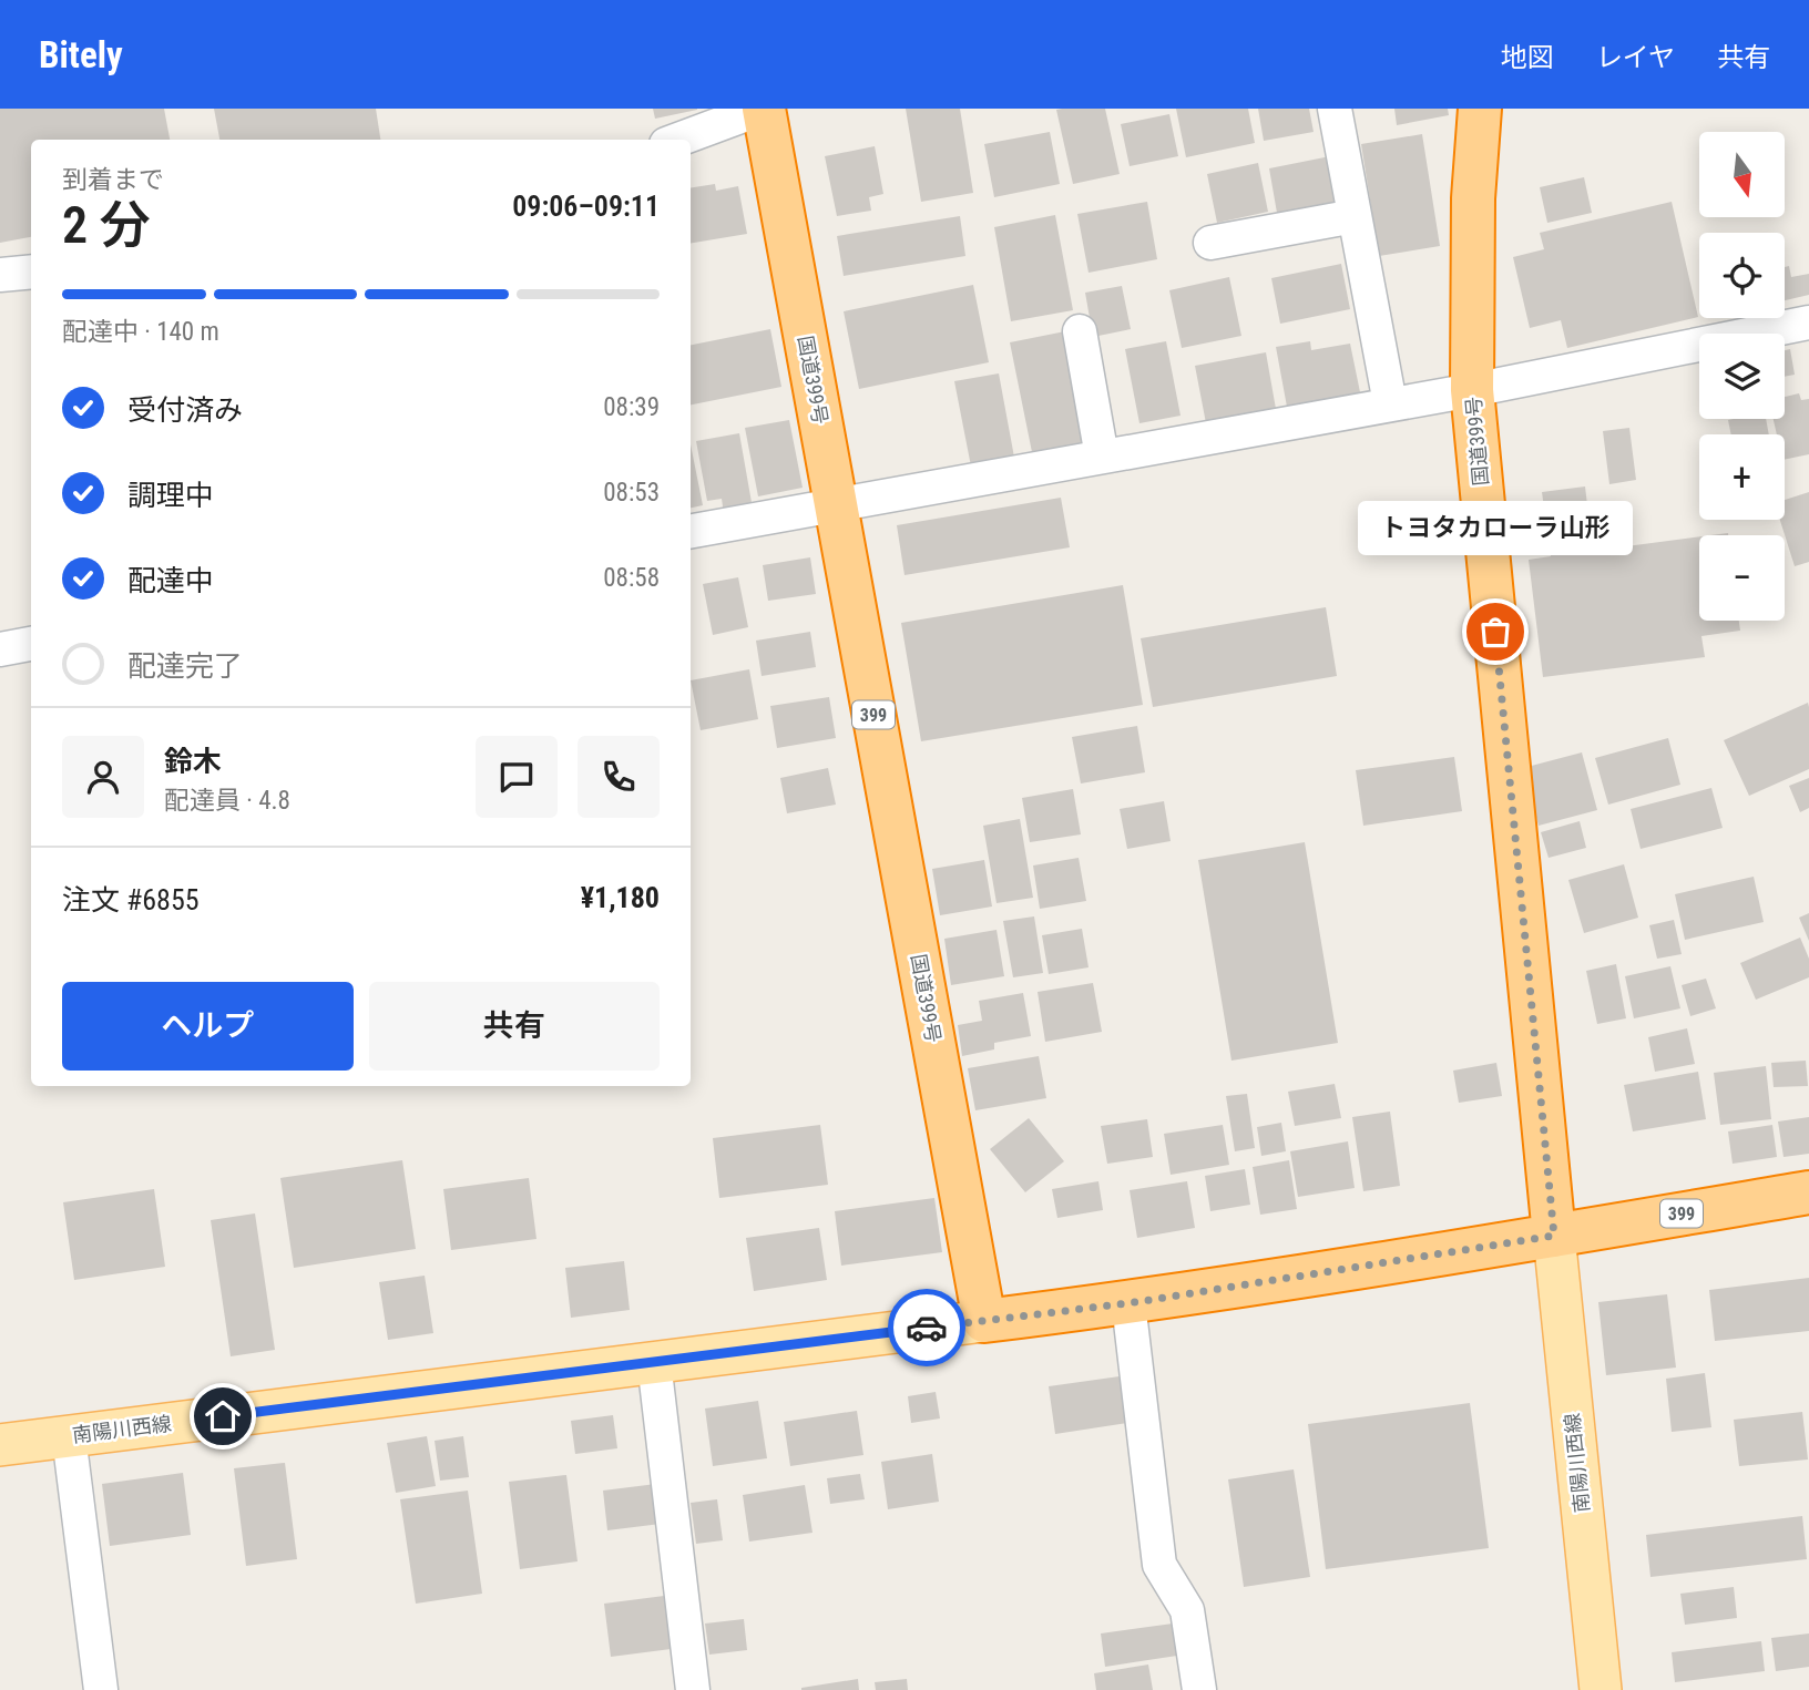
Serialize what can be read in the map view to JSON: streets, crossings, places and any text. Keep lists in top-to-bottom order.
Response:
{
  "streets": {
    "highway": ["国道399号", "399"],
    "main road": ["南陽川西線"]
  },
  "crossings": [
    ["国道399号", "399"],
    ["国道399号", "南陽川西線"],
    ["399", "南陽川西線"]
  ],
  "places": ["トヨタカローラ山形"],
  "north": "bottom",
  "page": {
    "header": "Bitely",
    "nav": ["地図", "レイヤ", "共有"],
    "map_buttons": ["+", "−"],
    "heading": ["2 分", "到着まで", "09:06–09:11"],
    "panel": [
      "鈴木",
      "配達員 · 4.8",
      "注文 #6855",
      "¥1,180"
    ],
    "bar": "配達中 · 140 m",
    "list": [
      ["受付済み", "08:39"],
      ["調理中", "08:53"],
      ["配達中", "08:58"],
      "配達完了"
    ],
    "bubble": "トヨタカローラ山形",
    "buttons": ["ヘルプ", "共有"]
  }
}
